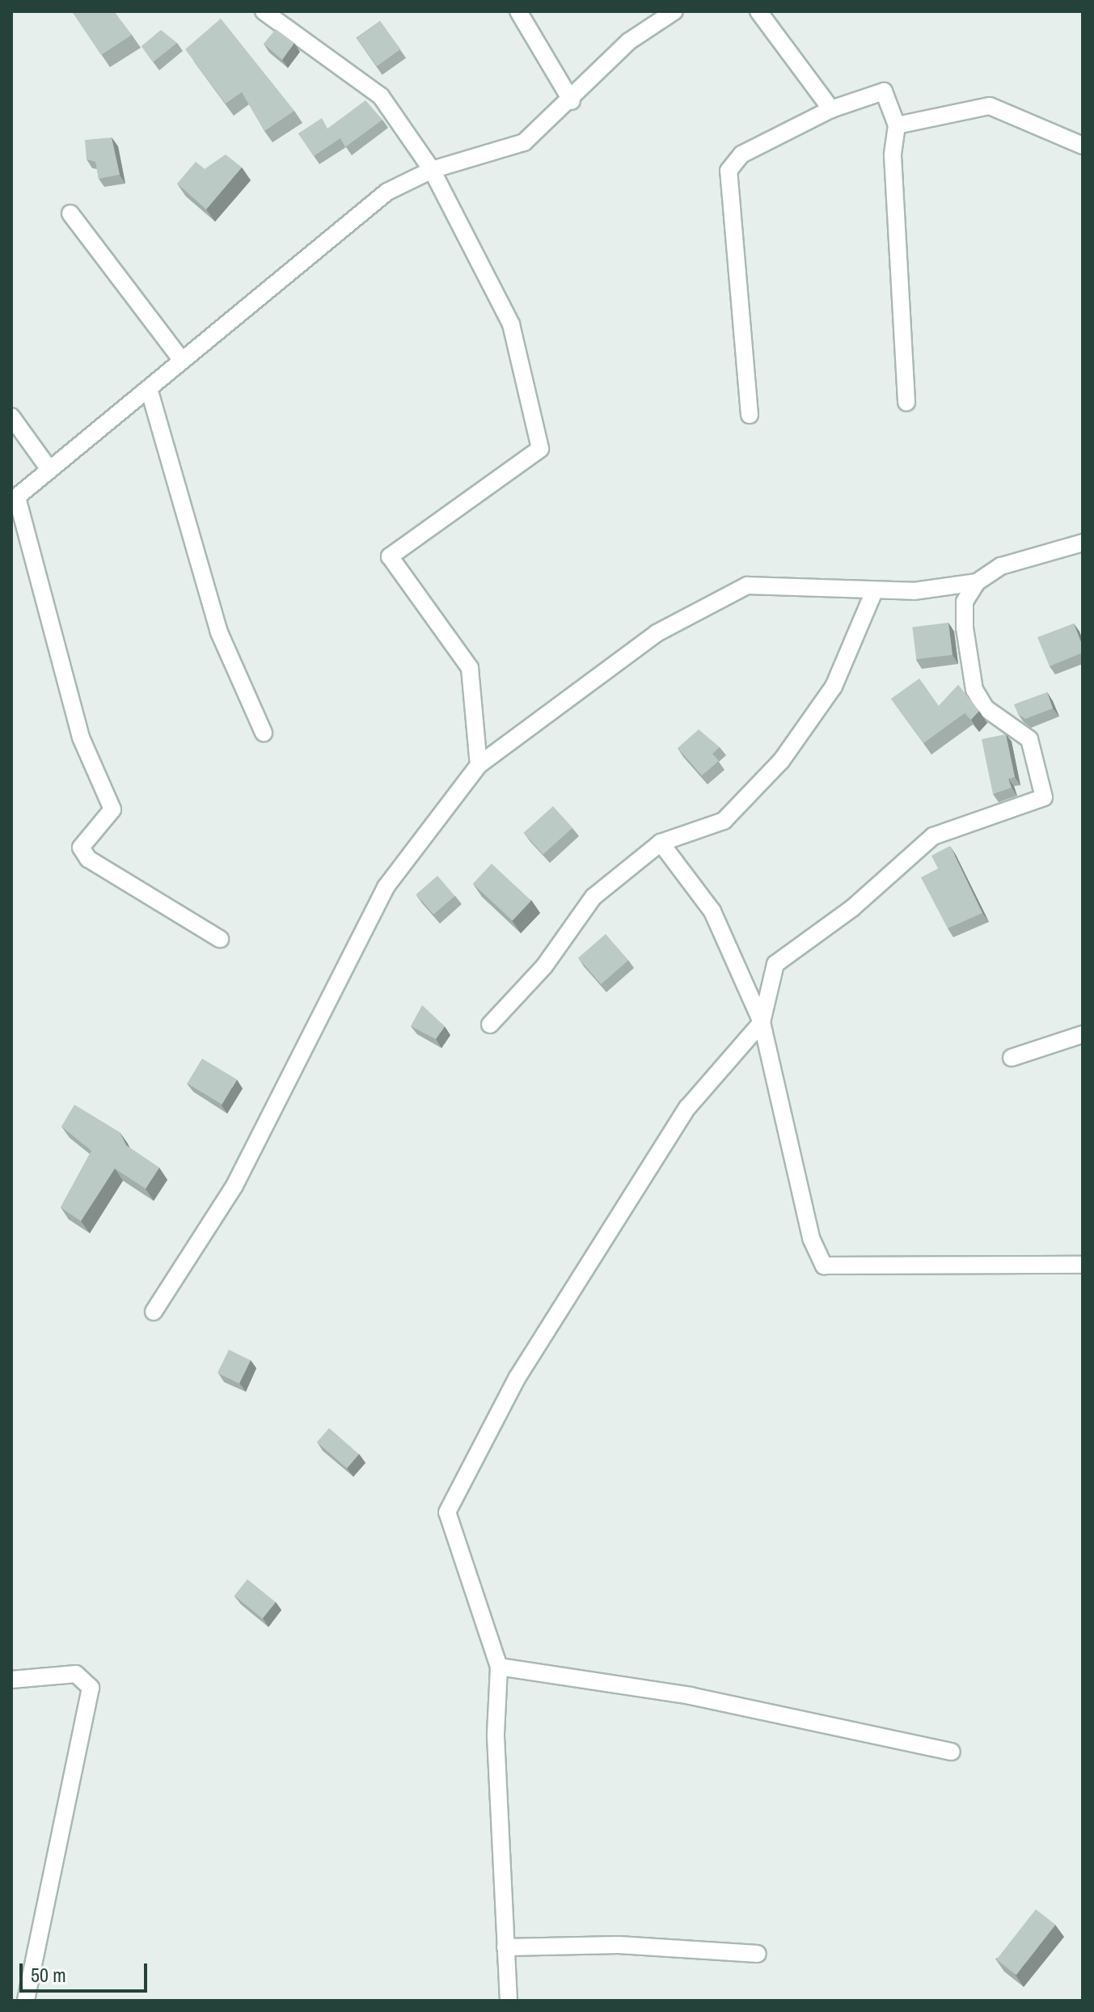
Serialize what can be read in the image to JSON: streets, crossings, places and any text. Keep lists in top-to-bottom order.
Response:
{
  "scale_bar": "50 m"
}
